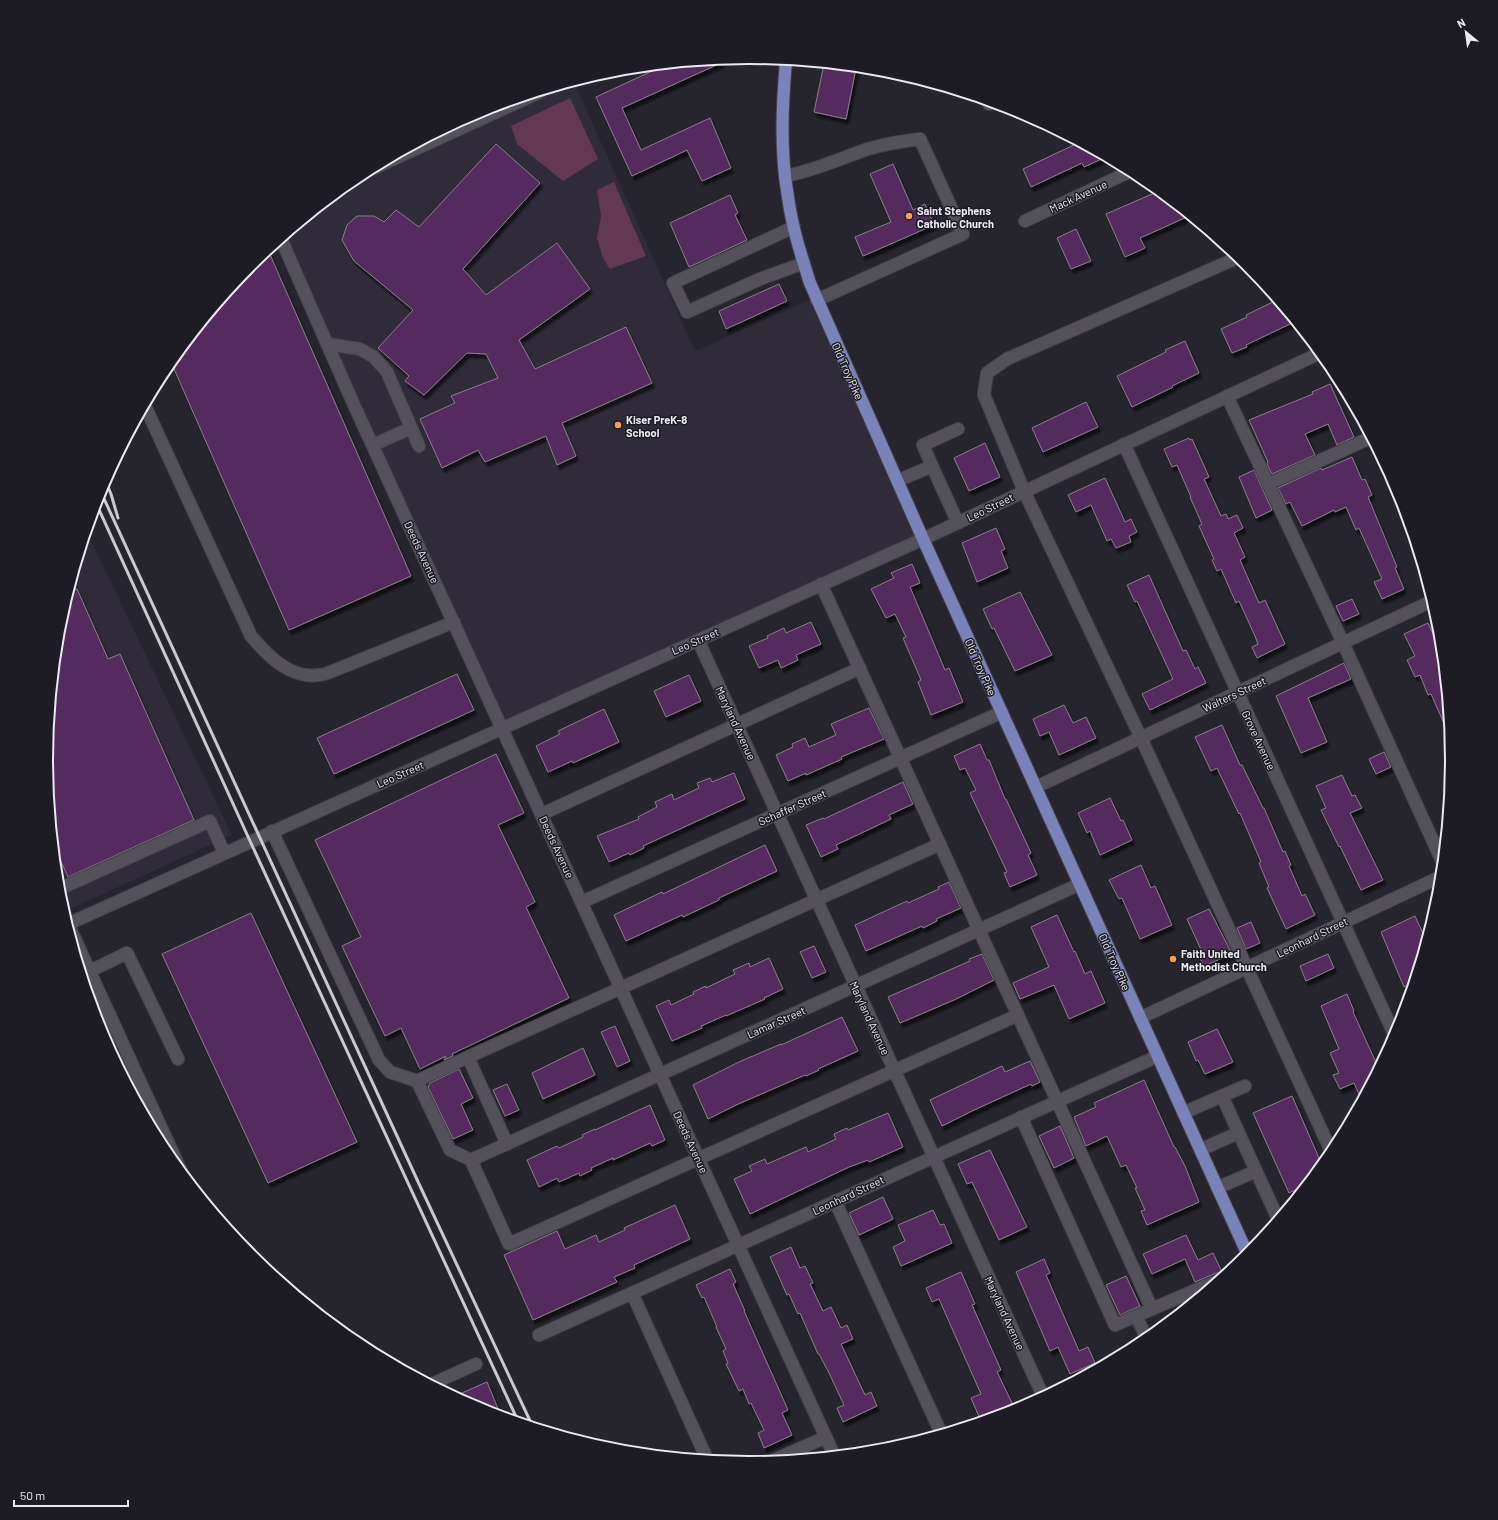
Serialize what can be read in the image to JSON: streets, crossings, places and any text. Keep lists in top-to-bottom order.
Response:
{
  "streets": {
    "main road": ["Old Troy Pike"],
    "street": [
      "Mack Avenue",
      "Leo Street",
      "Deeds Avenue",
      "Walters Street",
      "Maryland Avenue",
      "Grove Avenue",
      "Schaffer Street",
      "Leonhard Street",
      "Lamar Street"
    ]
  },
  "crossings": [
    ["Old Troy Pike", "Leo Street"],
    ["Old Troy Pike", "Walters Street"],
    ["Old Troy Pike", "Schaffer Street"],
    ["Old Troy Pike", "Leonhard Street"],
    ["Old Troy Pike", "Lamar Street"],
    ["Leo Street", "Deeds Avenue"],
    ["Leo Street", "Maryland Avenue"],
    ["Leo Street", "Grove Avenue"],
    ["Deeds Avenue", "Schaffer Street"],
    ["Deeds Avenue", "Leonhard Street"],
    ["Deeds Avenue", "Lamar Street"],
    ["Walters Street", "Grove Avenue"],
    ["Maryland Avenue", "Schaffer Street"],
    ["Maryland Avenue", "Leonhard Street"],
    ["Maryland Avenue", "Lamar Street"],
    ["Grove Avenue", "Leonhard Street"]
  ],
  "places": ["Saint Stephens Catholic Church", "Kiser PreK-8 School", "Faith United Methodist Church"],
  "scale_bar": "50 m",
  "north": "top left"
}
